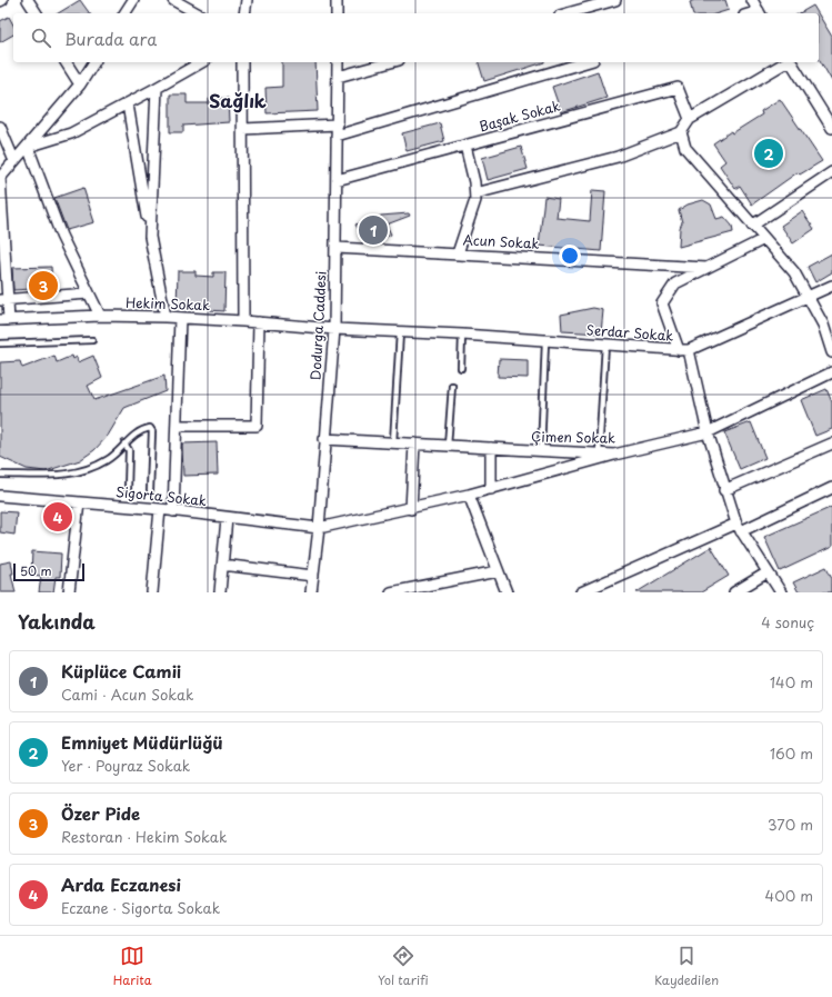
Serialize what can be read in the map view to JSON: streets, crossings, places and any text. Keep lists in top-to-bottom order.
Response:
{
  "streets": {
    "street": [
      "Başak Sokak",
      "Acun Sokak",
      "Hekim Sokak",
      "Dodurga Caddesi",
      "Serdar Sokak",
      "Çimen Sokak",
      "Sigorta Sokak"
    ]
  },
  "crossings": [
    ["Başak Sokak", "Dodurga Caddesi"],
    ["Acun Sokak", "Dodurga Caddesi"],
    ["Hekim Sokak", "Dodurga Caddesi"],
    ["Hekim Sokak", "Serdar Sokak"],
    ["Dodurga Caddesi", "Serdar Sokak"],
    ["Dodurga Caddesi", "Çimen Sokak"],
    ["Dodurga Caddesi", "Sigorta Sokak"],
    ["Serdar Sokak", "Çimen Sokak"],
    ["Çimen Sokak", "Sigorta Sokak"]
  ],
  "districts": ["Sağlık"],
  "scale_bar": "50 m",
  "page": {
    "search": "Burada ara",
    "pins": [
      "2",
      "1",
      "3",
      "4"
    ],
    "scale": "50 m",
    "heading": ["Yakında", "4 sonuç"],
    "list": [
      {
        "mark": "1",
        "name": "Küplüce Camii",
        "note": "Cami · Acun Sokak",
        "value": "140 m"
      },
      {
        "mark": "2",
        "name": "Emniyet Müdürlüğü",
        "note": "Yer · Poyraz Sokak",
        "value": "160 m"
      },
      {
        "mark": "3",
        "name": "Özer Pide",
        "note": "Restoran · Hekim Sokak",
        "value": "370 m"
      },
      {
        "mark": "4",
        "name": "Arda Eczanesi",
        "note": "Eczane · Sigorta Sokak",
        "value": "400 m"
      }
    ],
    "nav": ["Harita", "Yol tarifi", "Kaydedilen"]
  }
}
